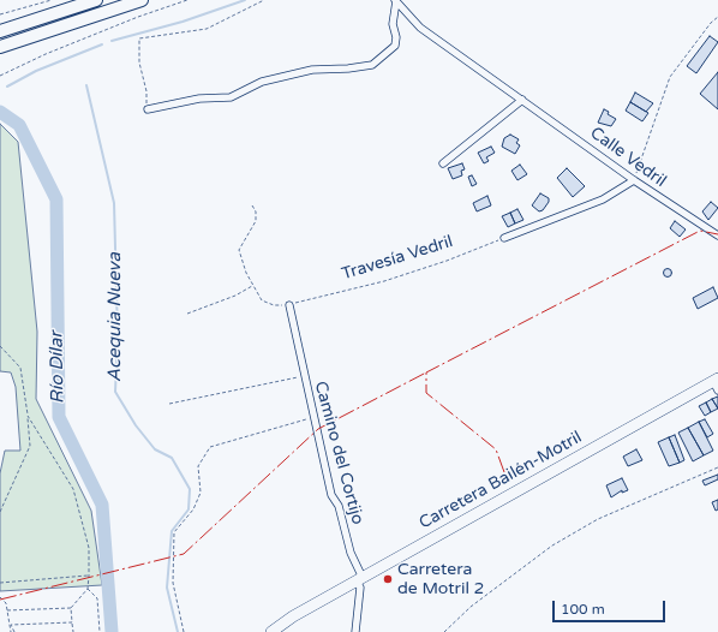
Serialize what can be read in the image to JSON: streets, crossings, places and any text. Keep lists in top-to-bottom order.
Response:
{
  "streets": {
    "main road": ["Carretera Bailén-Motril"],
    "street": ["Calle Vedril", "Camino del Cortijo"],
    "path": ["Travesía Vedril"]
  },
  "crossings": [
    ["Travesía Vedril", "Camino del Cortijo"],
    ["Camino del Cortijo", "Carretera Bailén-Motril"]
  ],
  "water": ["Acequia Nueva", "Río Dílar"],
  "places": ["Carretera de Motril 2"],
  "scale_bar": "100 m"
}
